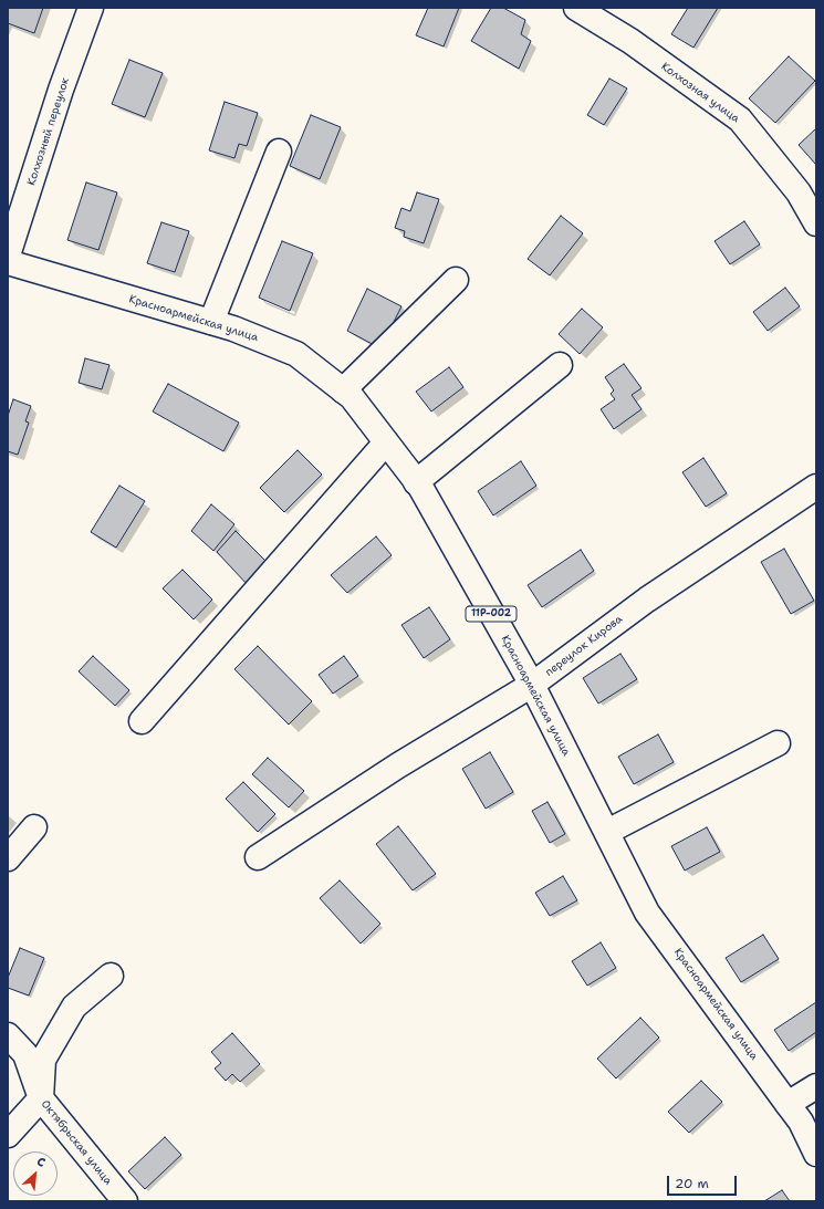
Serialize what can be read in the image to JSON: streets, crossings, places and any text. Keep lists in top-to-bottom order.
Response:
{
  "streets": {
    "street": [
      "Колхозная улица",
      "Колхозный переулок",
      "Красноармейская улица",
      "11Р-002",
      "переулок Кирова",
      "Октябрьская улица"
    ]
  },
  "crossings": [
    ["Красноармейская улица", "переулок Кирова"]
  ],
  "scale_bar": "20 m",
  "north": "top right"
}
